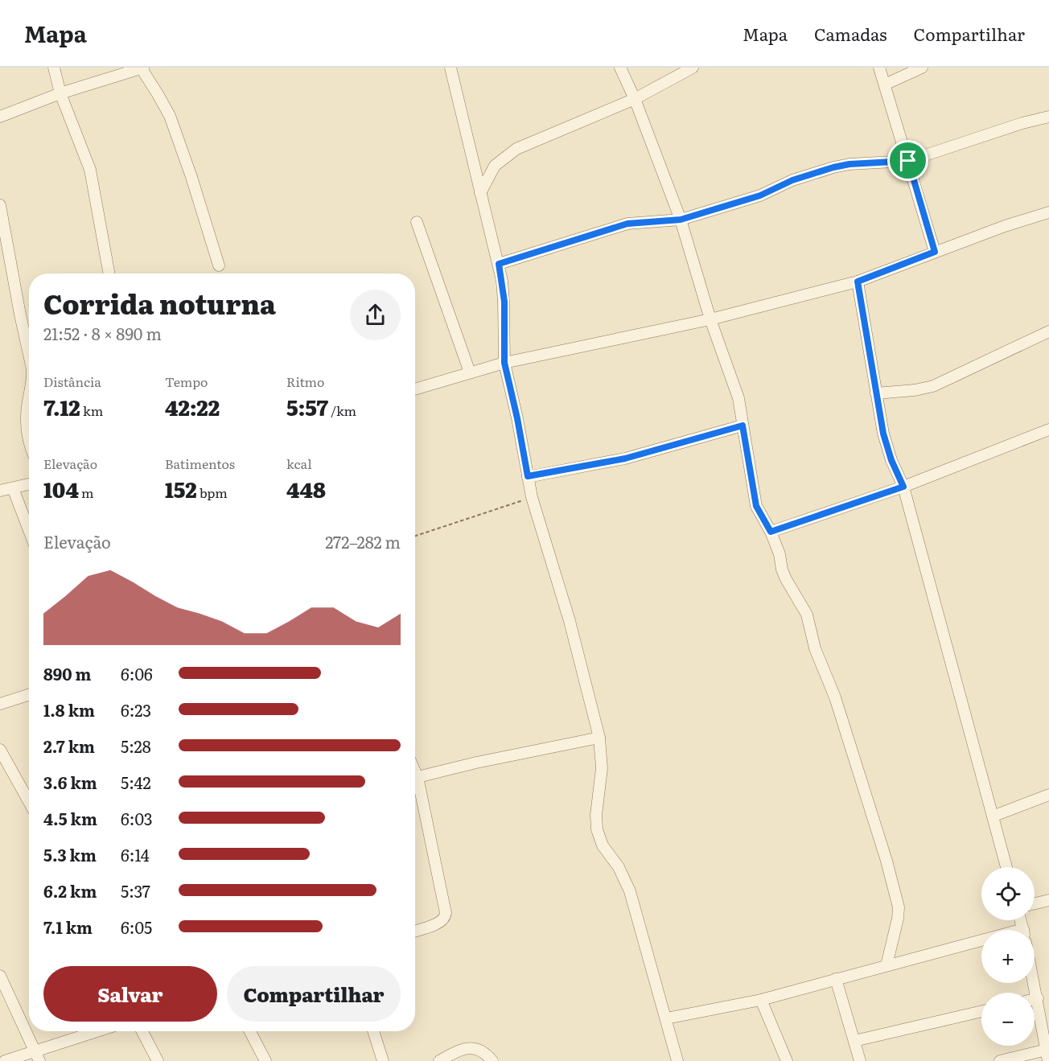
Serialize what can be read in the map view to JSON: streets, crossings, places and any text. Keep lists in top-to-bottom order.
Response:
{
  "page": {
    "header": "Mapa",
    "nav": ["Mapa", "Camadas", "Compartilhar"],
    "heading": ["Corrida noturna", "21:52 · 8 × 890 m"],
    "stats": [
      ["Distância", "7.12 km"],
      ["Tempo", "42:22"],
      ["Ritmo", "5:57 /km"],
      ["Elevação", "104 m"],
      ["Batimentos", "152 bpm"],
      ["kcal", "448"]
    ],
    "chart": ["Elevação", "272–282 m"],
    "list": [
      {
        "name": "890 m",
        "note": "6:06"
      },
      {
        "name": "1.8 km",
        "note": "6:23"
      },
      {
        "name": "2.7 km",
        "note": "5:28"
      },
      {
        "name": "3.6 km",
        "note": "5:42"
      },
      {
        "name": "4.5 km",
        "note": "6:03"
      },
      {
        "name": "5.3 km",
        "note": "6:14"
      },
      {
        "name": "6.2 km",
        "note": "5:37"
      },
      {
        "name": "7.1 km",
        "note": "6:05"
      }
    ],
    "map_buttons": ["+", "−"],
    "buttons": ["Salvar", "Compartilhar"]
  }
}
